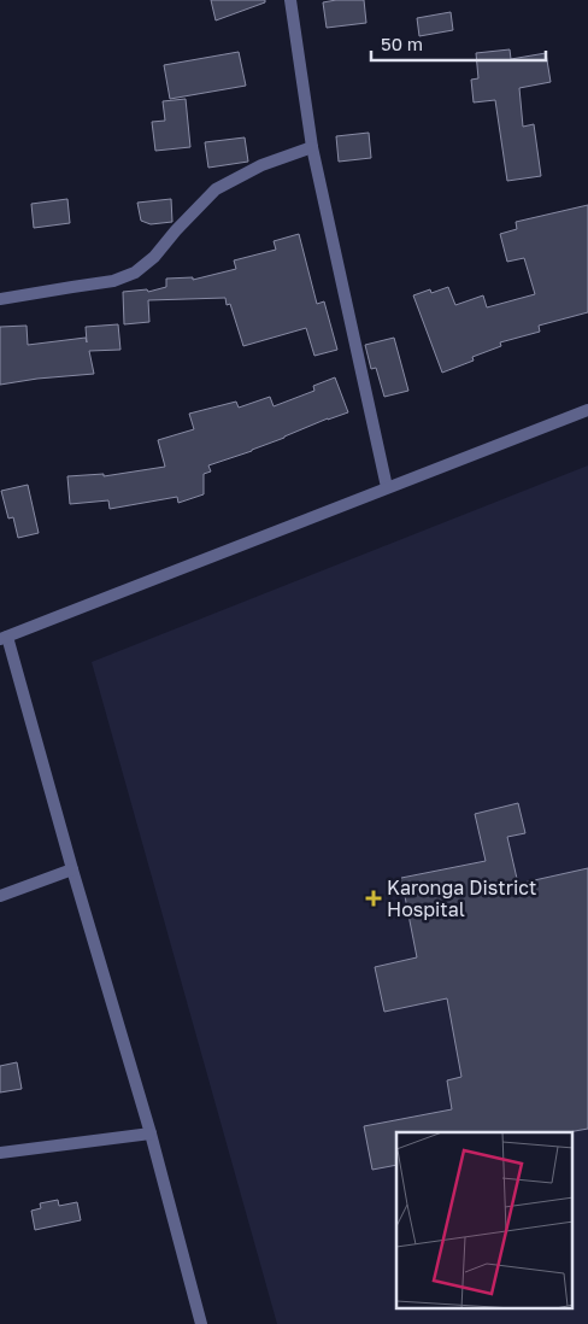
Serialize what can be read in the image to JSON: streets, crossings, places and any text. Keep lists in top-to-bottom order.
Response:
{
  "places": {
    "health": ["Karonga District Hospital"]
  },
  "scale_bar": "50 m"
}
